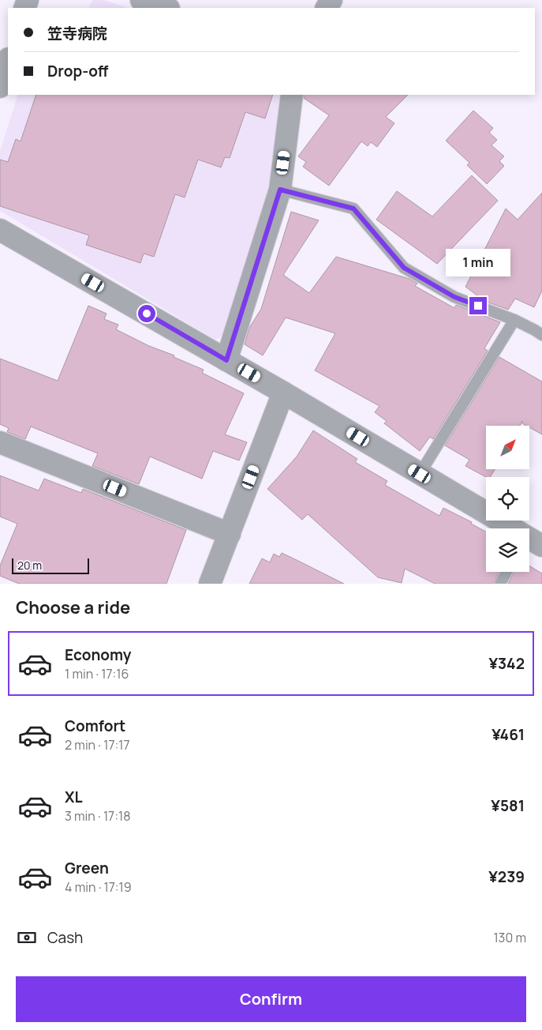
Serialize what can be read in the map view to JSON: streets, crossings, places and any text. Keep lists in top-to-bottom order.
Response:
{
  "scale_bar": "20 m",
  "north": "top right",
  "page": {
    "banner": ["笠寺病院", "Drop-off"],
    "bubble": "1 min",
    "scale": "20 m",
    "heading": "Choose a ride",
    "list": [
      {
        "name": "Economy",
        "note": "1 min · 17:16",
        "value": "¥342"
      },
      {
        "name": "Comfort",
        "note": "2 min · 17:17",
        "value": "¥461"
      },
      {
        "name": "XL",
        "note": "3 min · 17:18",
        "value": "¥581"
      },
      {
        "name": "Green",
        "note": "4 min · 17:19",
        "value": "¥239"
      }
    ],
    "pay": ["Cash", "130 m"],
    "buttons": "Confirm"
  }
}
